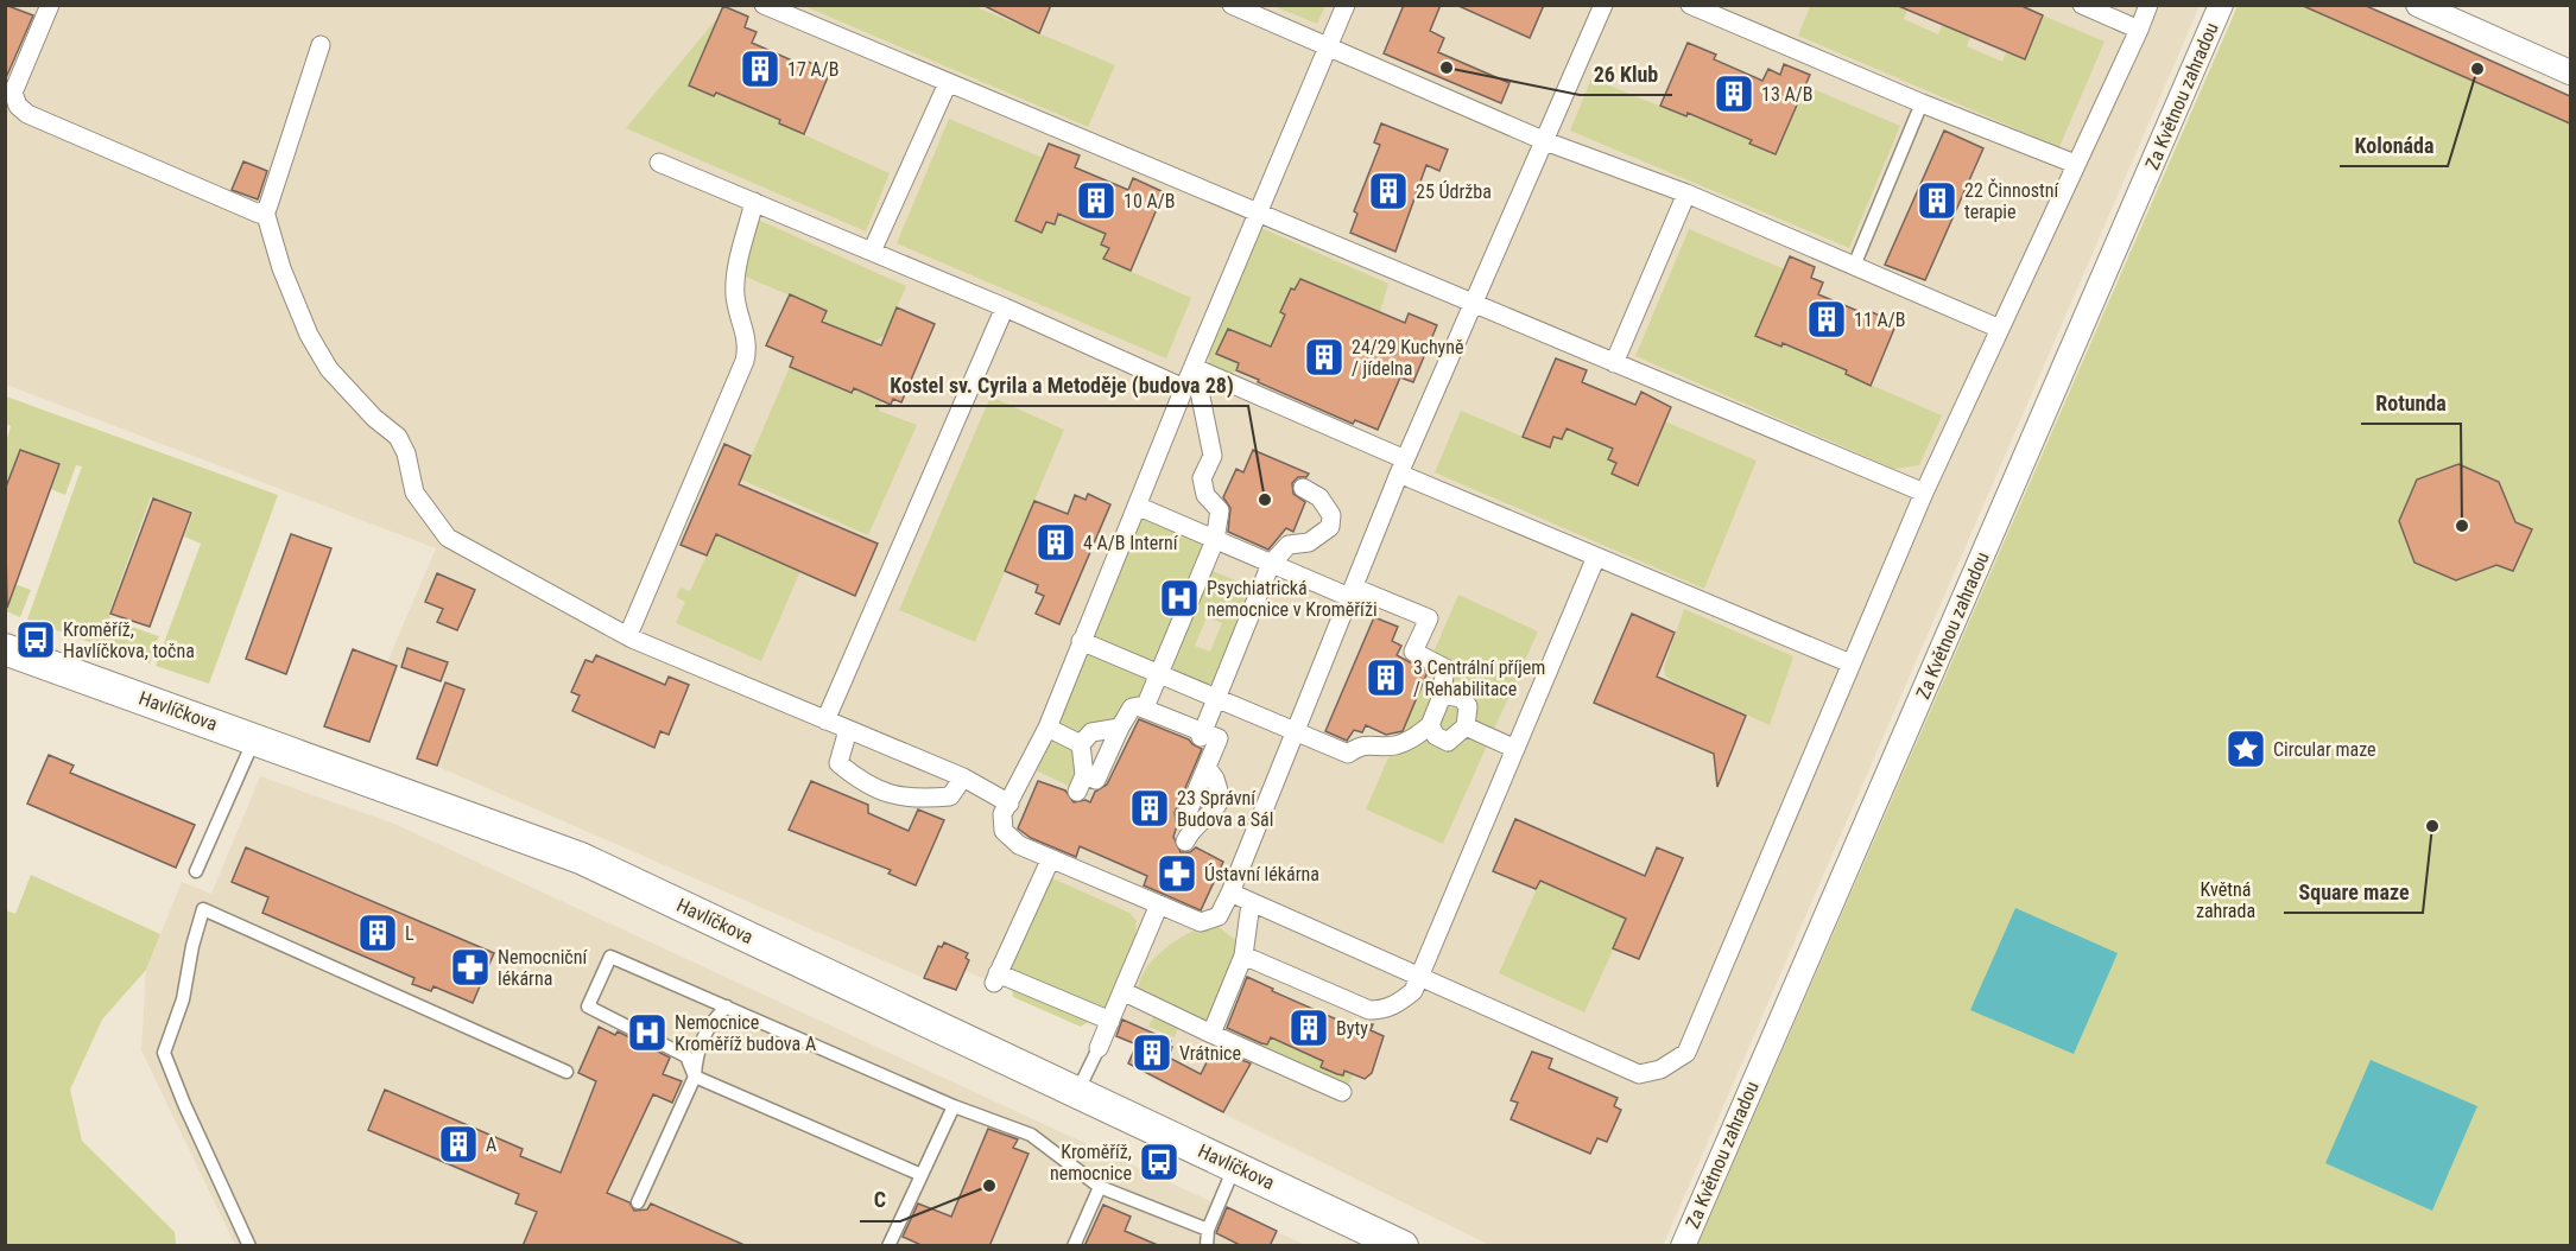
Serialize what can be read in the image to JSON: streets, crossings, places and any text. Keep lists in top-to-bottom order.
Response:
{
  "streets": {
    "street": ["Za Květnou zahradou", "Havlíčkova"]
  },
  "parks": ["Květná zahrada"],
  "places": {
    "other": [
      "26 Klub",
      "Kolonáda",
      "Kostel sv. Cyrila a Metoděje (budova 28)",
      "Rotunda",
      "Square maze",
      "C"
    ],
    "building": [
      "17 A/B",
      "13 A/B",
      "25 Údržba",
      "10 A/B",
      "22 Činnostní terapie",
      "11 A/B",
      "24/29 Kuchyně / jídelna",
      "4 A/B Interní",
      "3 Centrální příjem / Rehabilitace",
      "23 Správní Budova a Sál",
      "L",
      "Byty",
      "Vrátnice",
      "A"
    ],
    "hospital": ["Psychiatrická nemocnice v Kroměříži", "Nemocnice Kroměříž budova A"],
    "bus stop": ["Kroměříž, Havlíčkova, točna", "Kroměříž, nemocnice"],
    "place": ["Circular maze"],
    "pharmacy": ["Ústavní lékárna", "Nemocniční lékárna"]
  }
}
